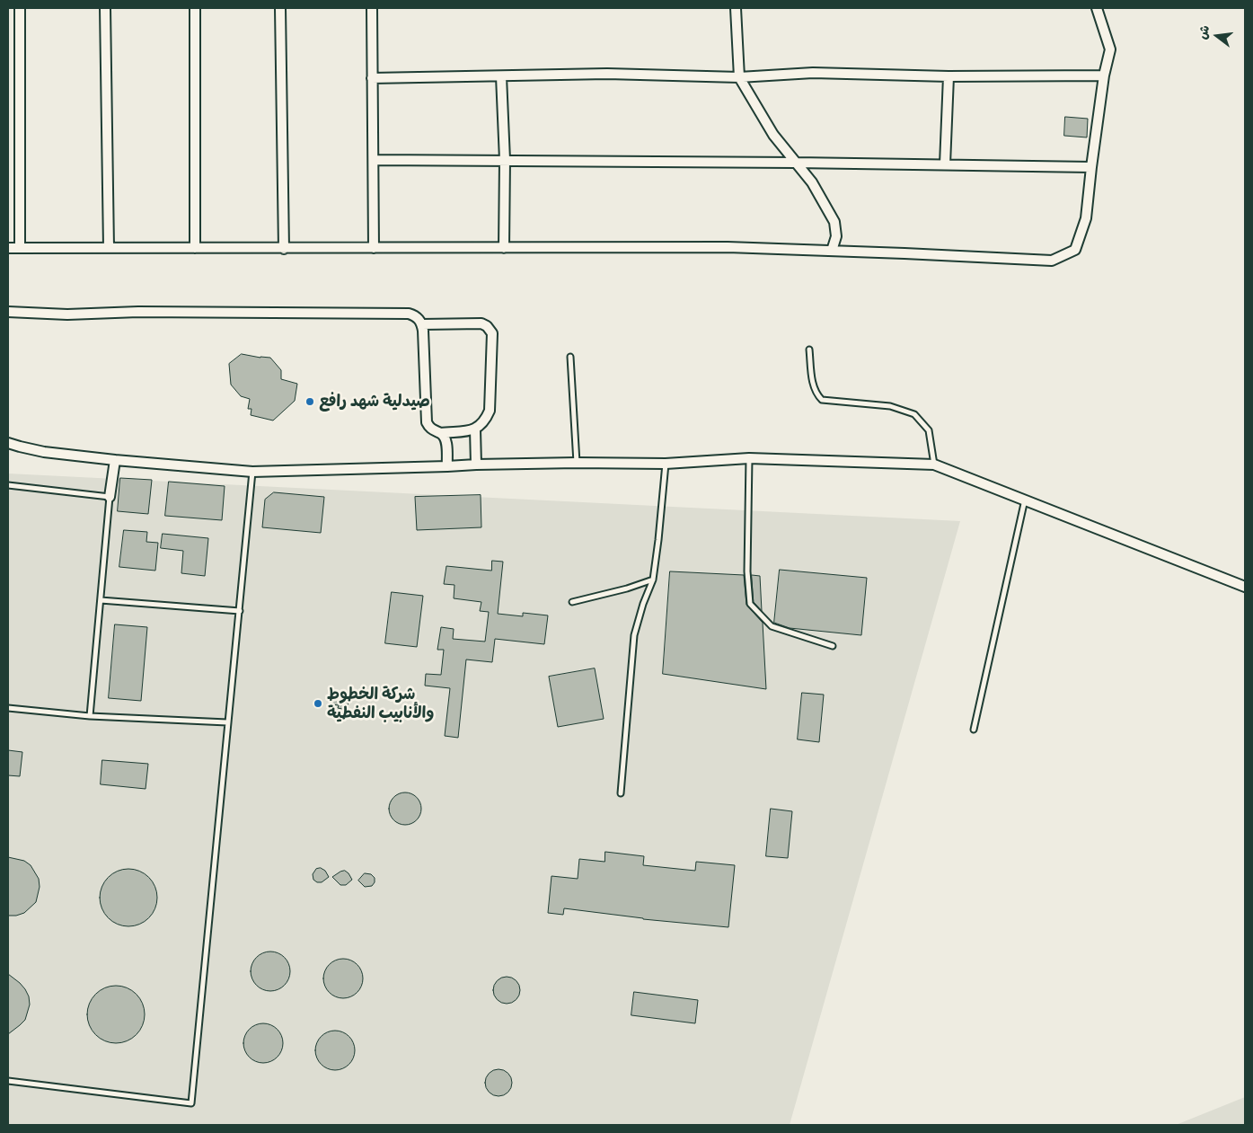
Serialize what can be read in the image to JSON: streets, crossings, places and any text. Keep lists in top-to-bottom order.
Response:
{
  "places": ["صيدلية شهد رافع", "شركة الخطوط والأنابيب النفطية"],
  "north": "left"
}
